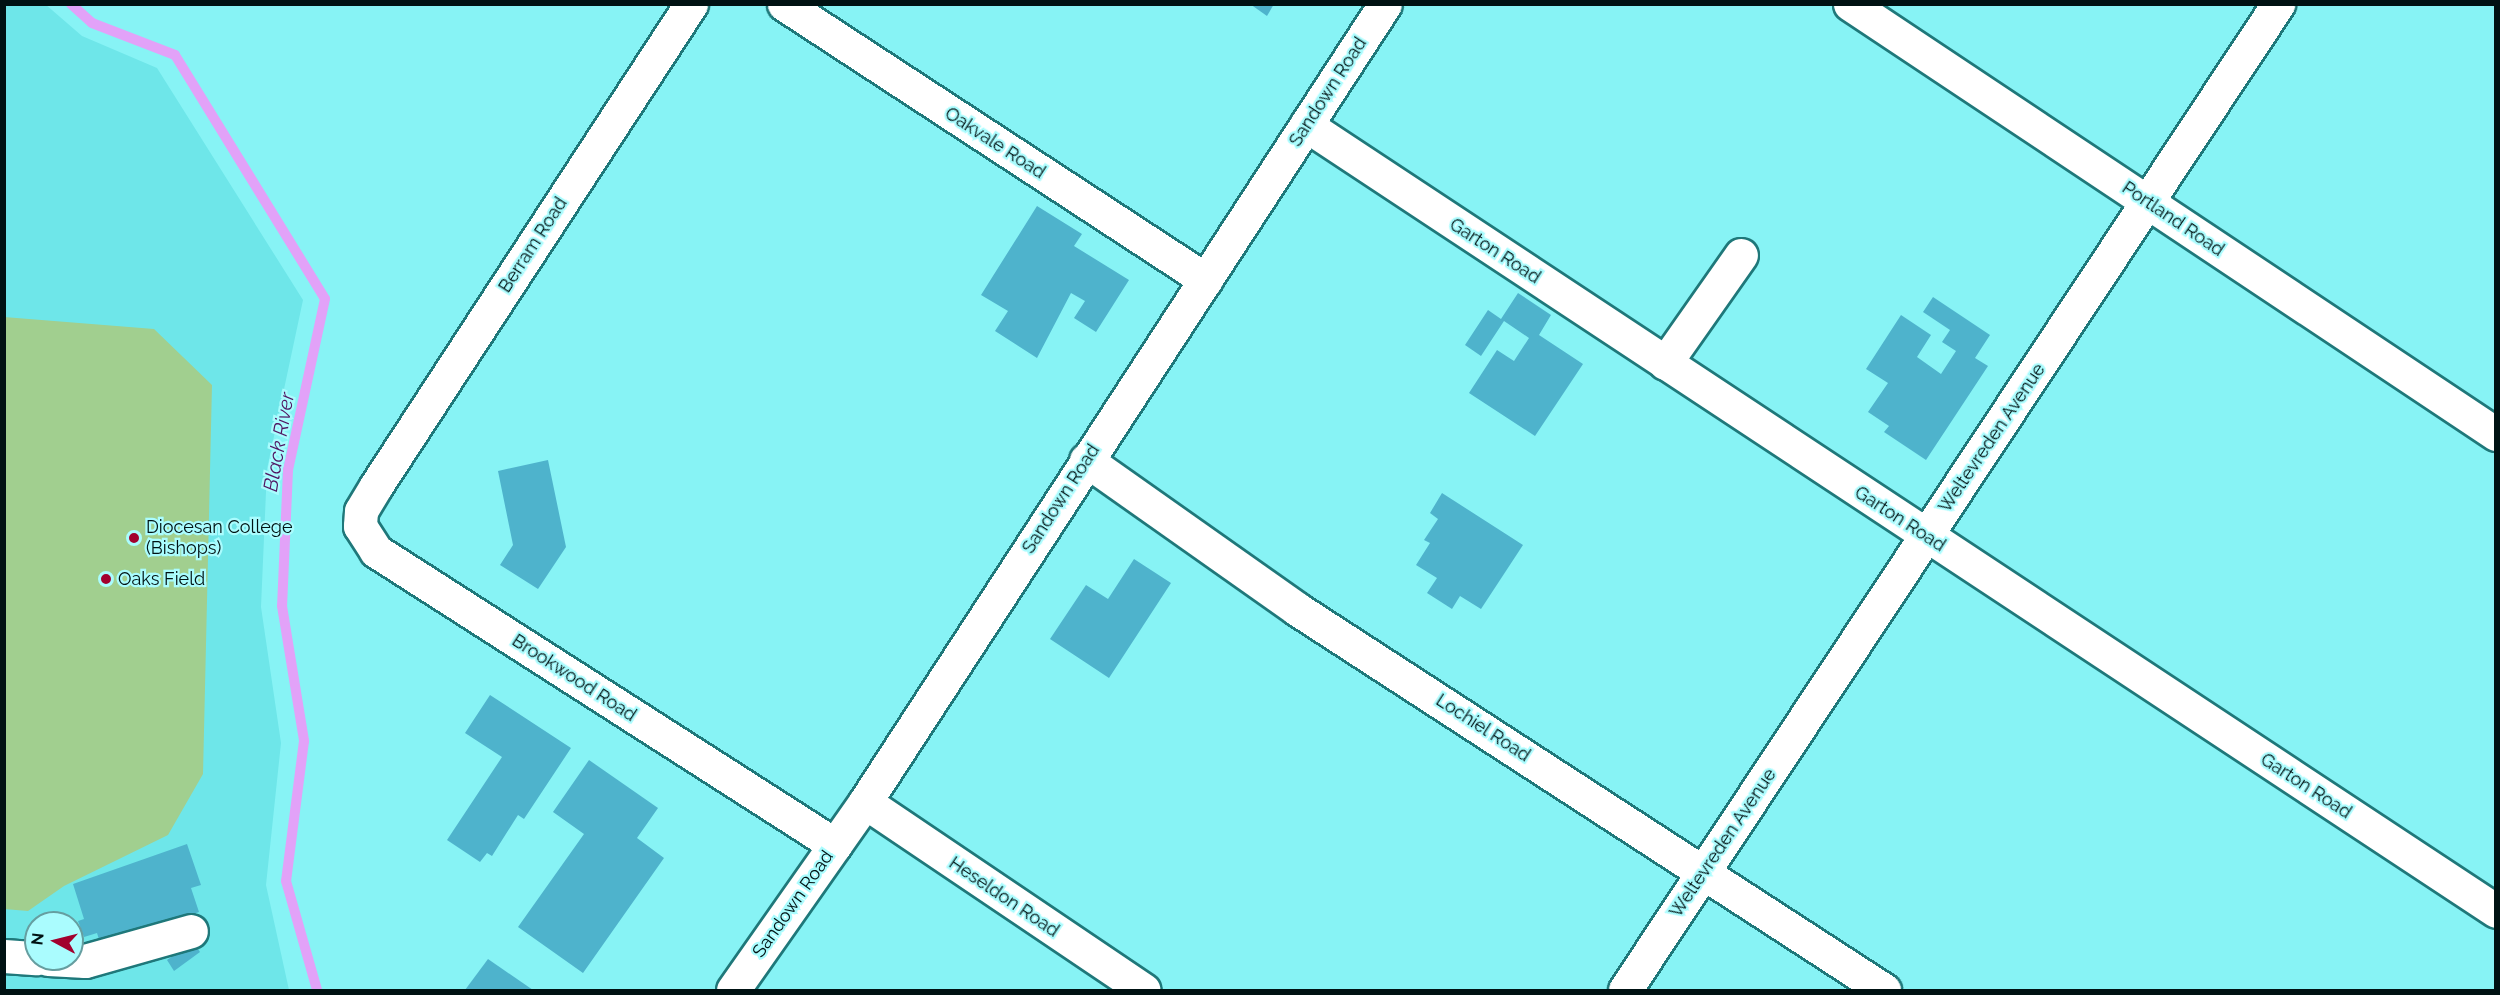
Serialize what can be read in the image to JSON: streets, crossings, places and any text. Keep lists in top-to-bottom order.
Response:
{
  "streets": {
    "street": [
      "Sandown Road",
      "Oakvale Road",
      "Portland Road",
      "Berram Road",
      "Garton Road",
      "Weltevreden Avenue",
      "Brookwood Road",
      "Lochiel Road",
      "Heseldon Road"
    ]
  },
  "crossings": [
    ["Sandown Road", "Oakvale Road"],
    ["Sandown Road", "Garton Road"],
    ["Sandown Road", "Brookwood Road"],
    ["Sandown Road", "Lochiel Road"],
    ["Sandown Road", "Heseldon Road"],
    ["Portland Road", "Weltevreden Avenue"],
    ["Berram Road", "Brookwood Road"],
    ["Garton Road", "Weltevreden Avenue"],
    ["Weltevreden Avenue", "Lochiel Road"]
  ],
  "water": ["Black River"],
  "places": ["Diocesan College (Bishops)", "Oaks Field"],
  "north": "left"
}
